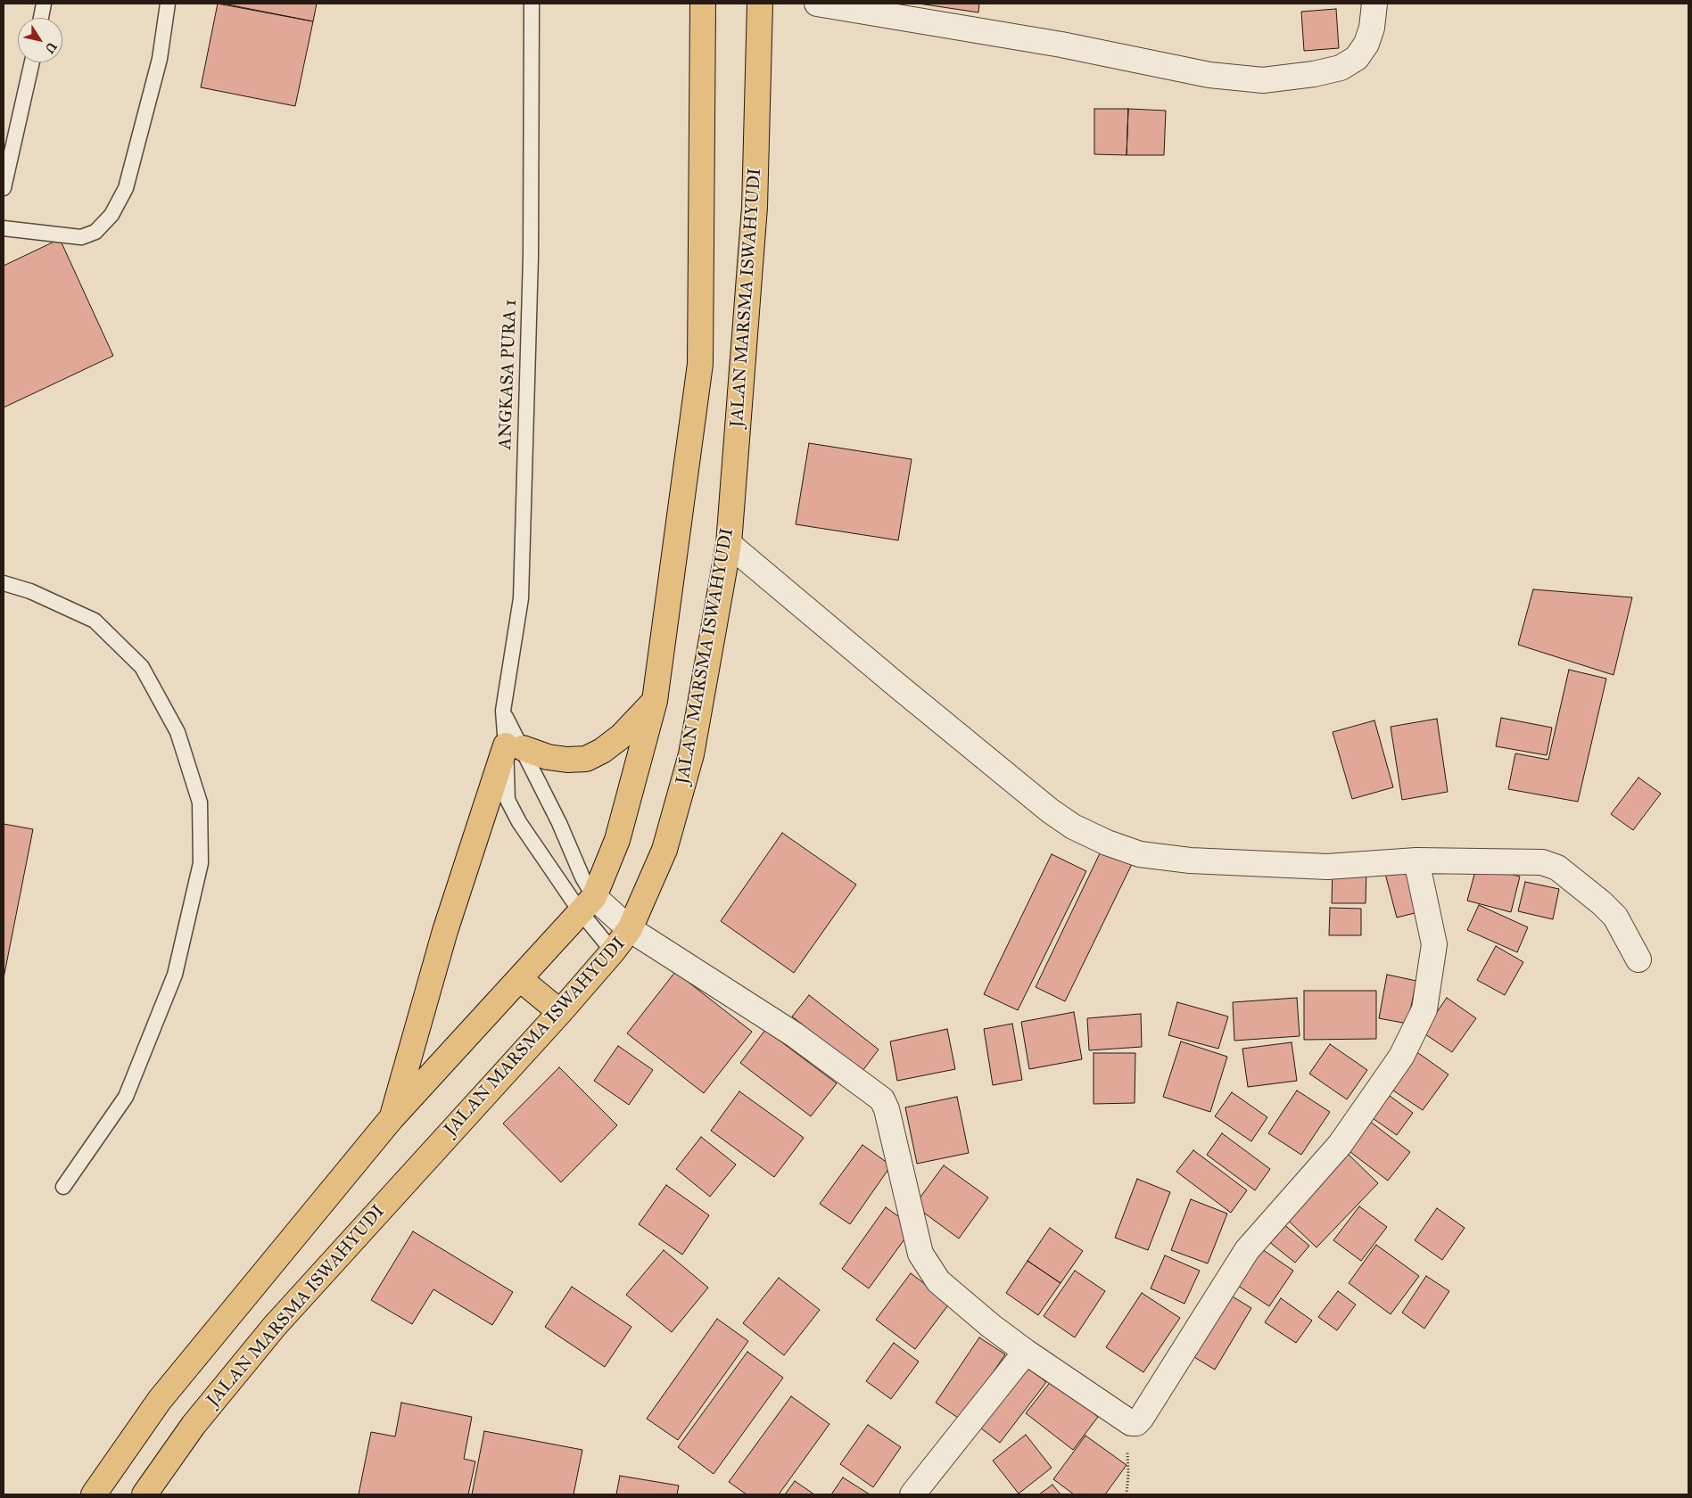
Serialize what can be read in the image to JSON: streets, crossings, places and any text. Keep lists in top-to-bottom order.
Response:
{
  "streets": {
    "highway": ["JALAN MARSMA ISWAHYUDI"],
    "lane": ["ANGKASA PURA 1"]
  },
  "north": "bottom right"
}
